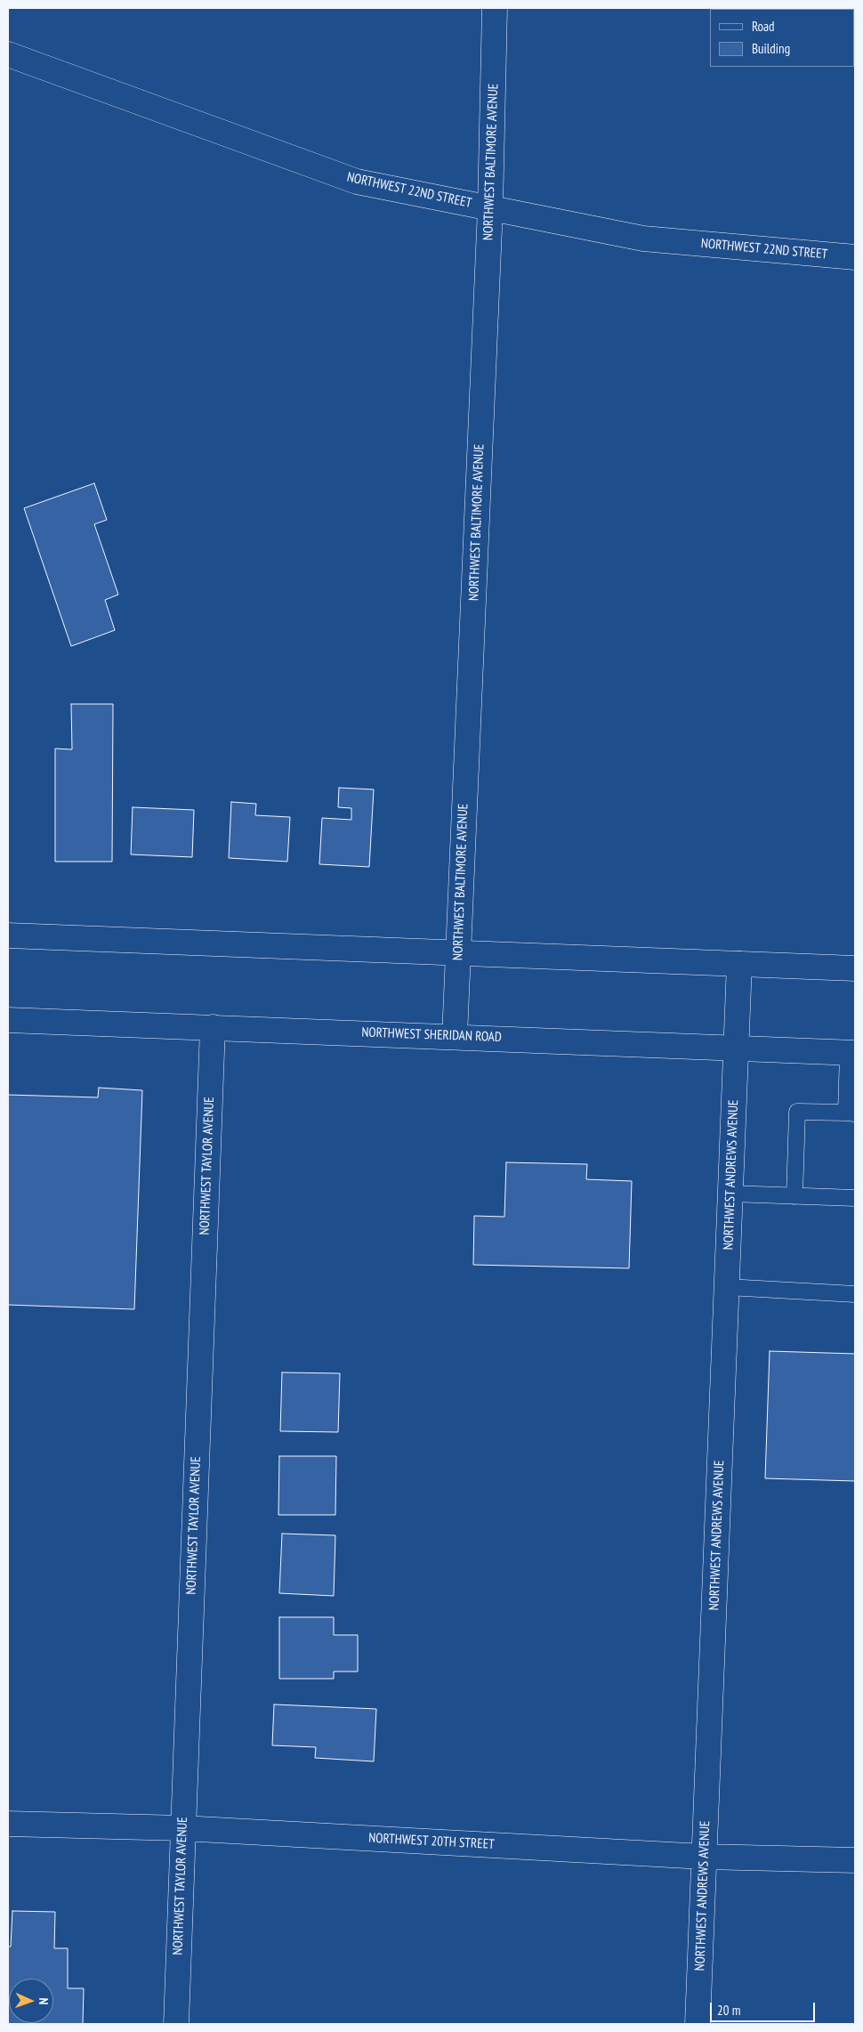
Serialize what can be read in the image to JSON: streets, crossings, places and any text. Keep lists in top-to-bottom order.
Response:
{
  "streets": {
    "street": [
      "NORTHWEST BALTIMORE AVENUE",
      "NORTHWEST 22ND STREET",
      "NORTHWEST SHERIDAN ROAD",
      "NORTHWEST TAYLOR AVENUE",
      "NORTHWEST ANDREWS AVENUE",
      "NORTHWEST 20TH STREET"
    ]
  },
  "crossings": [
    ["NORTHWEST BALTIMORE AVENUE", "NORTHWEST 22ND STREET"],
    ["NORTHWEST BALTIMORE AVENUE", "NORTHWEST SHERIDAN ROAD"],
    ["NORTHWEST SHERIDAN ROAD", "NORTHWEST TAYLOR AVENUE"],
    ["NORTHWEST SHERIDAN ROAD", "NORTHWEST ANDREWS AVENUE"],
    ["NORTHWEST TAYLOR AVENUE", "NORTHWEST 20TH STREET"],
    ["NORTHWEST ANDREWS AVENUE", "NORTHWEST 20TH STREET"]
  ],
  "legend": ["Road", "Building"],
  "scale_bar": "20 m",
  "north": "right"
}
